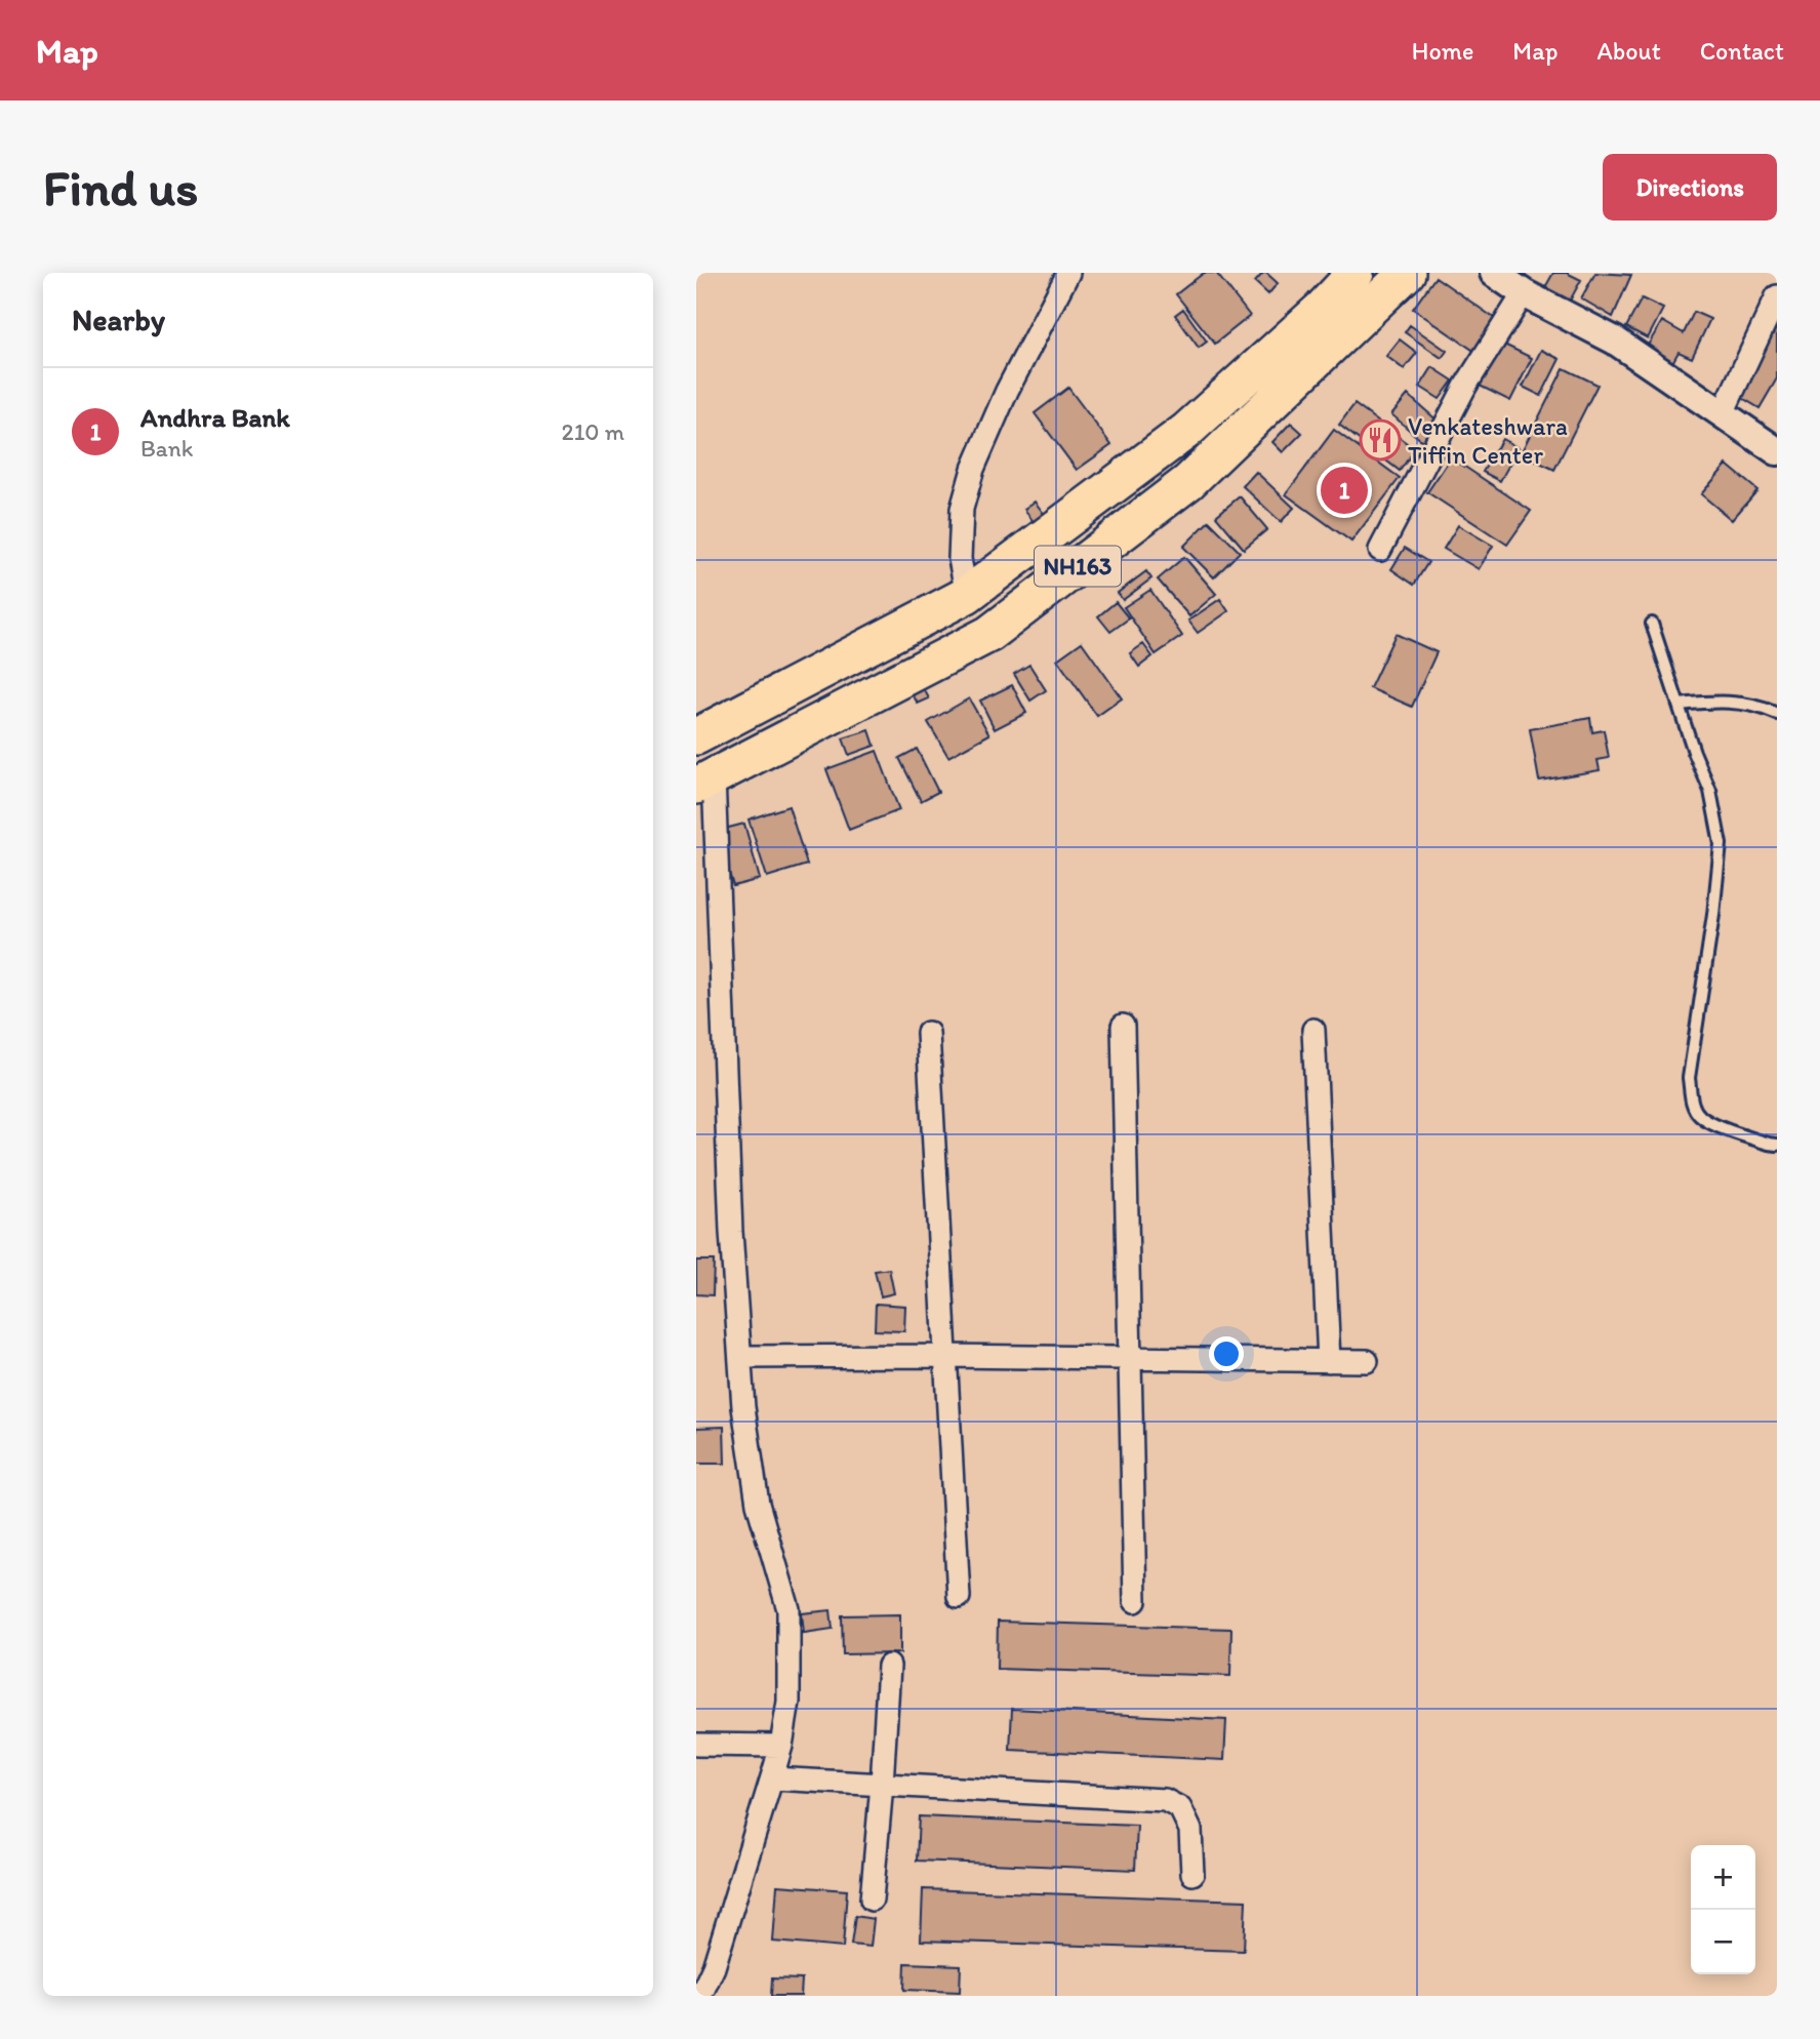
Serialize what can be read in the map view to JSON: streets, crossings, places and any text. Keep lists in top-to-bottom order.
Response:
{
  "streets": {
    "highway": ["NH163"]
  },
  "places": {
    "restaurant": ["Venkateshwara Tiffin Center"]
  },
  "page": {
    "header": "Map",
    "nav": [
      "Home",
      "Map",
      "About",
      "Contact"
    ],
    "buttons": "Directions",
    "title": "Find us",
    "heading": "Nearby",
    "list": [
      {
        "mark": "1",
        "name": "Andhra Bank",
        "note": "Bank",
        "value": "210 m"
      }
    ],
    "pins": "1",
    "map_buttons": ["+", "−"]
  }
}
